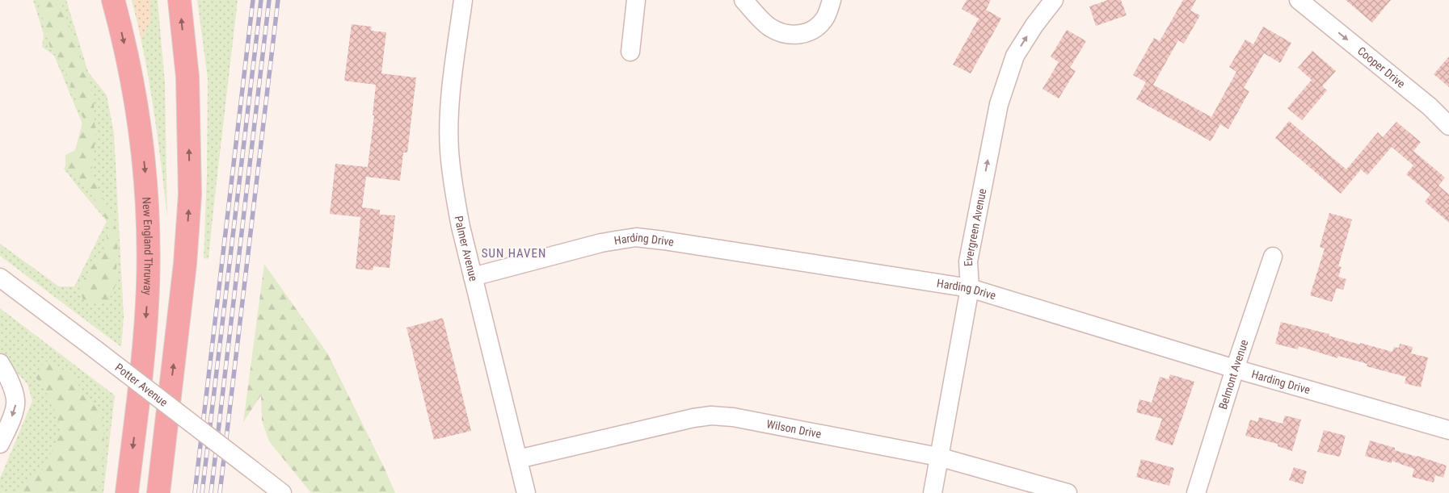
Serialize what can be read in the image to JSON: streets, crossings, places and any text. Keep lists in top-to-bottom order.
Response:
{
  "streets": {
    "highway": ["New England Thruway"],
    "street": [
      "Cooper Drive",
      "Evergreen Avenue",
      "Harding Drive",
      "Palmer Avenue",
      "Belmont Avenue",
      "Potter Avenue",
      "Wilson Drive"
    ]
  },
  "crossings": [
    ["Evergreen Avenue", "Harding Drive"],
    ["Evergreen Avenue", "Wilson Drive"],
    ["Harding Drive", "Palmer Avenue"],
    ["Harding Drive", "Belmont Avenue"],
    ["Palmer Avenue", "Wilson Drive"]
  ],
  "one_way": ["Cooper Drive", "Evergreen Avenue"],
  "districts": ["SUN HAVEN"]
}
